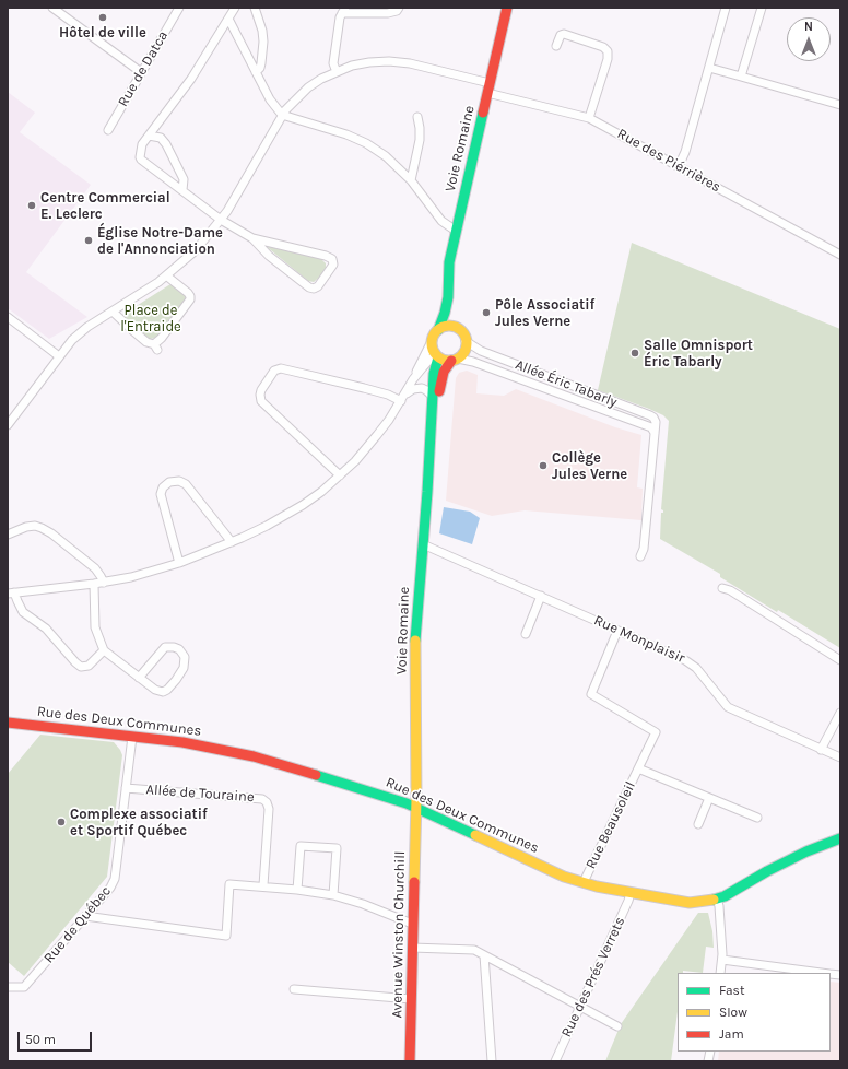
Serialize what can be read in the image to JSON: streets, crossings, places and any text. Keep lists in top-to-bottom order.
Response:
{
  "streets": {
    "street": [
      "Rue de Datca",
      "Voie Romaine",
      "Rue des Piérrières",
      "Allée Éric Tabarly",
      "Rue Monplaisir",
      "Rue des Deux Communes",
      "Allée de Touraine",
      "Rue Beausoleil",
      "Rue de Québec",
      "Avenue Winston Churchill",
      "Rue des Prés Verrets"
    ]
  },
  "crossings": [
    ["Voie Romaine", "Rue des Piérrières"],
    ["Voie Romaine", "Allée Éric Tabarly"],
    ["Voie Romaine", "Rue Monplaisir"],
    ["Voie Romaine", "Rue des Deux Communes"],
    ["Voie Romaine", "Avenue Winston Churchill"],
    ["Rue Monplaisir", "Rue Beausoleil"],
    ["Rue des Deux Communes", "Rue Beausoleil"],
    ["Rue des Deux Communes", "Rue de Québec"],
    ["Rue des Deux Communes", "Avenue Winston Churchill"],
    ["Rue des Deux Communes", "Rue des Prés Verrets"],
    ["Allée de Touraine", "Rue de Québec"]
  ],
  "parks": ["Place de l'Entraide"],
  "places": [
    "Hôtel de ville",
    "Centre Commercial E. Leclerc",
    "Église Notre-Dame de l'Annonciation",
    "Pôle Associatif Jules Verne",
    "Salle Omnisport Éric Tabarly",
    "Collège Jules Verne",
    "Complexe associatif et Sportif Québec"
  ],
  "legend": ["Fast", "Slow", "Jam"],
  "scale_bar": "50 m",
  "north": "top"
}
